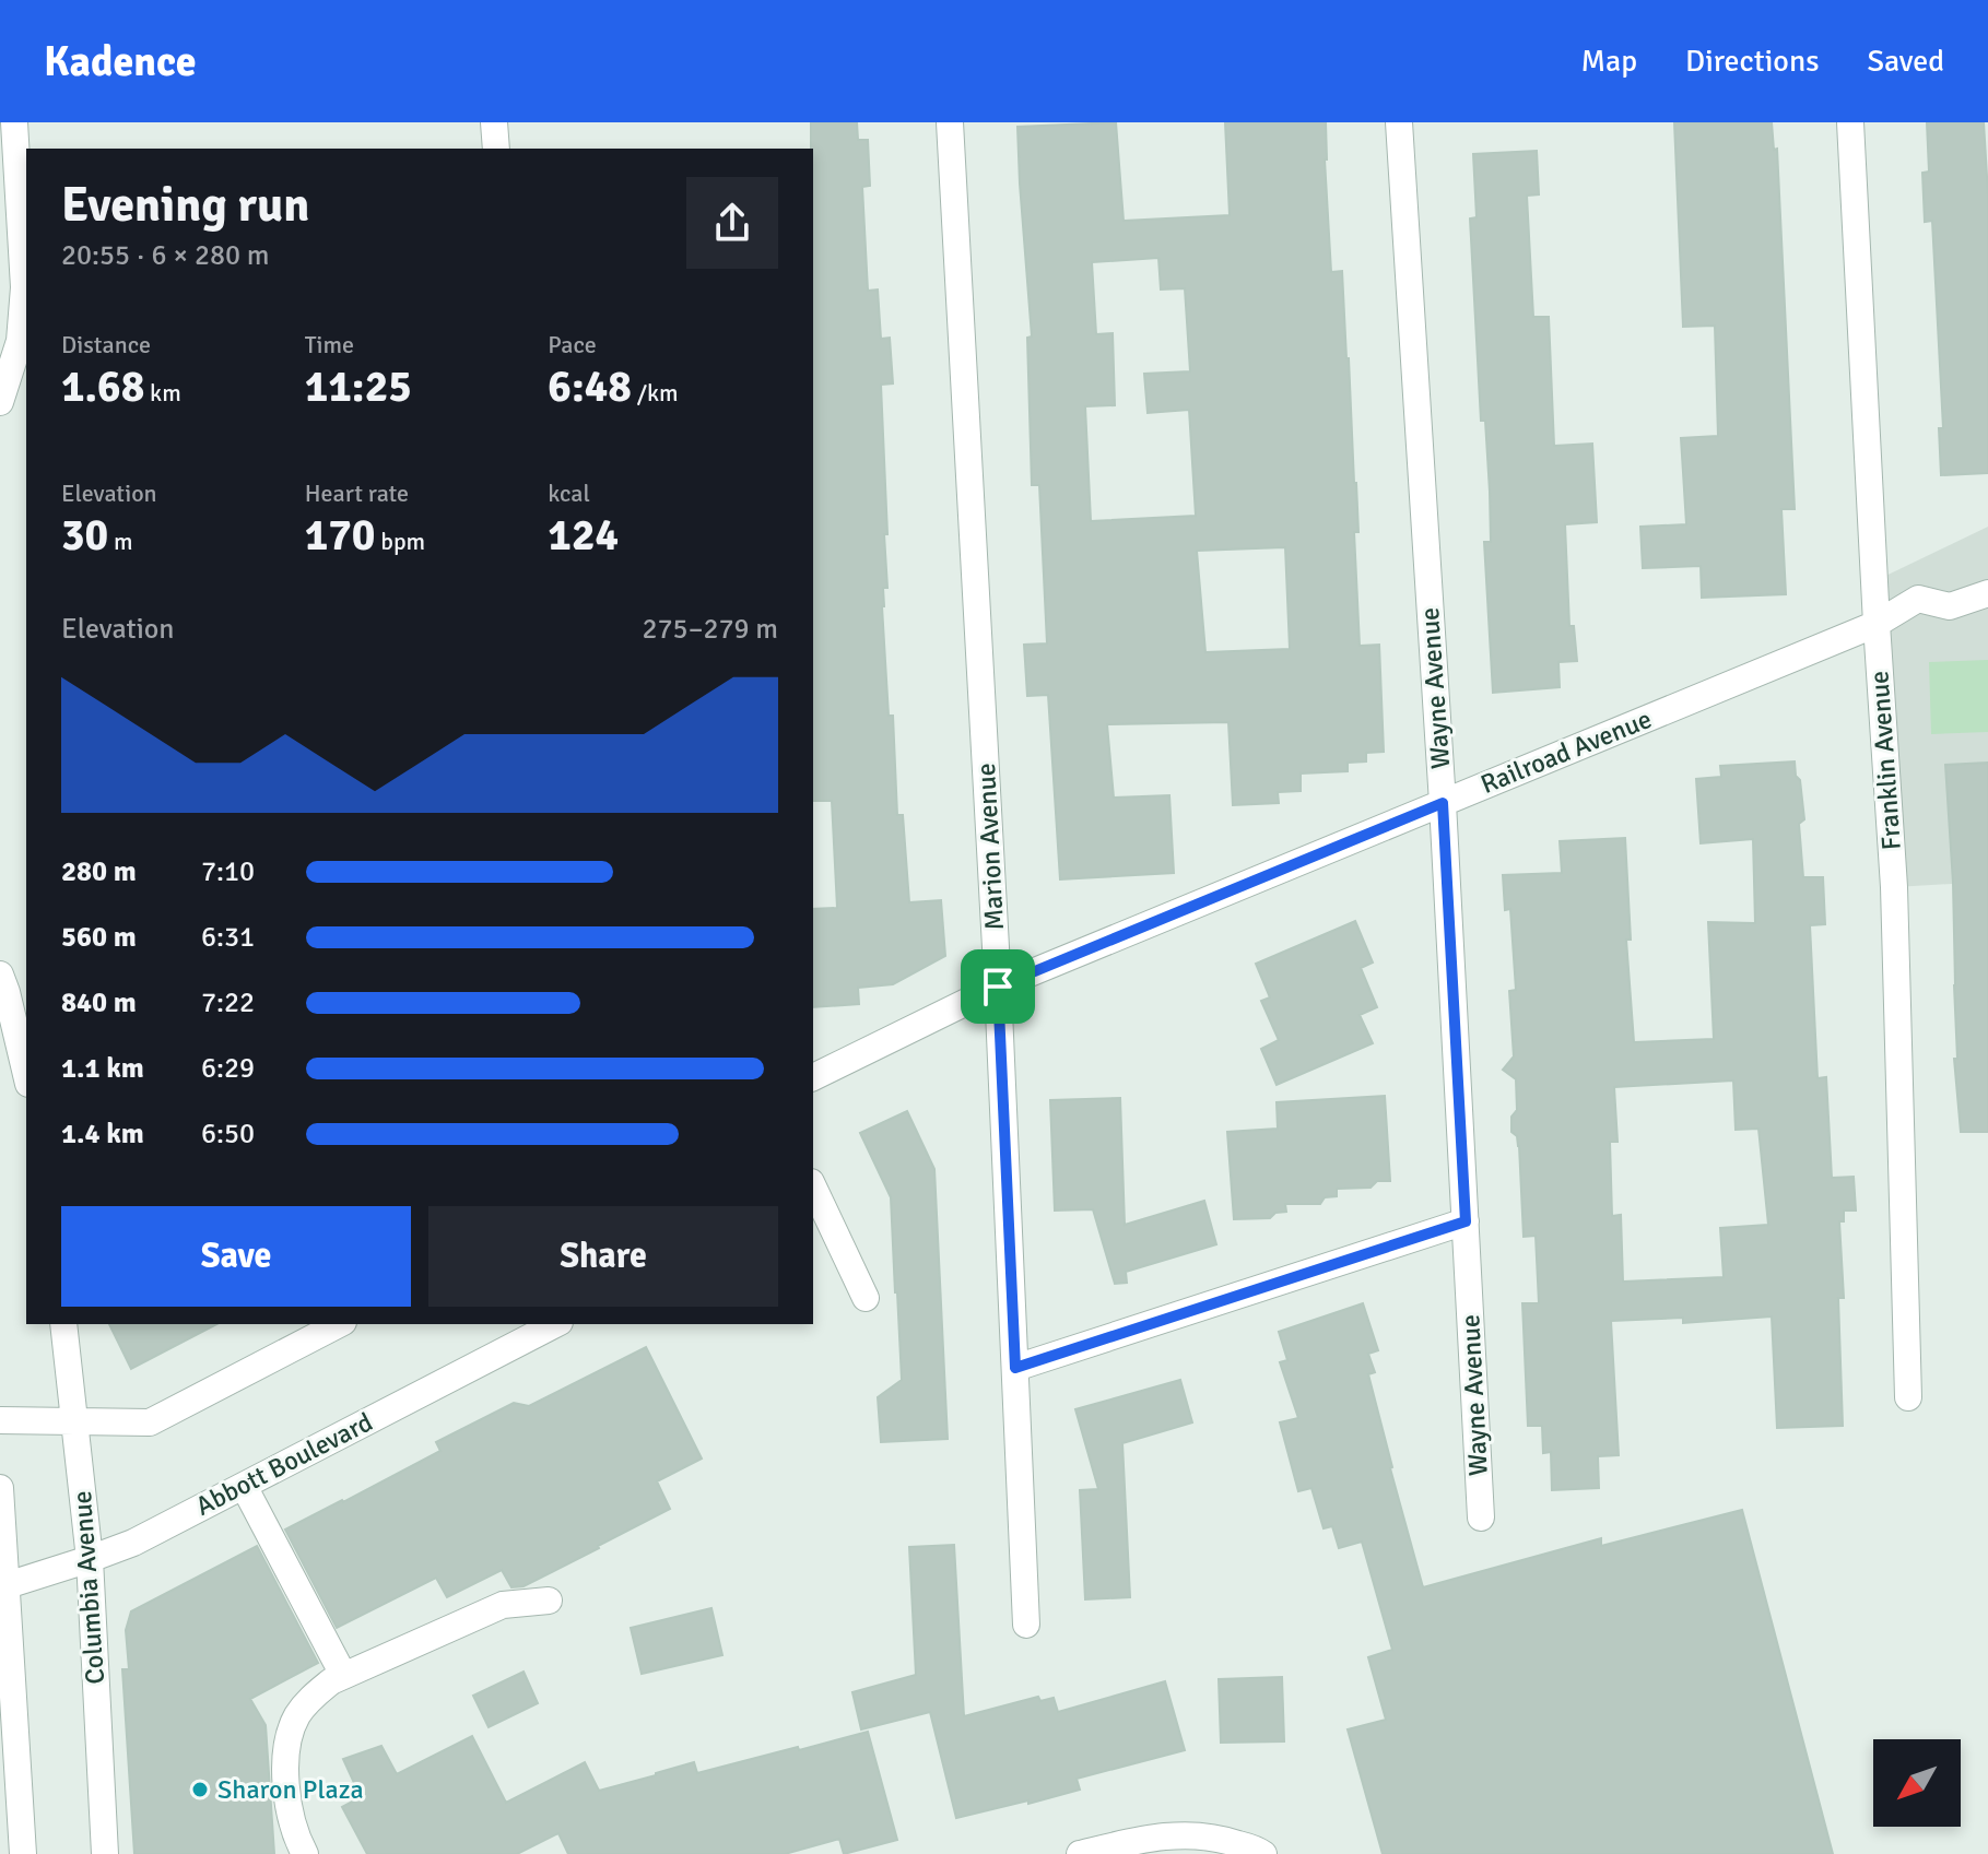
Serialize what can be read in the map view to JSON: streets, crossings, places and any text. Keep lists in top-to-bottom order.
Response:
{
  "streets": {
    "street": [
      "Wayne Avenue",
      "Railroad Avenue",
      "Franklin Avenue",
      "Marion Avenue",
      "Abbott Boulevard",
      "Columbia Avenue"
    ]
  },
  "crossings": [
    ["Wayne Avenue", "Railroad Avenue"],
    ["Railroad Avenue", "Franklin Avenue"],
    ["Railroad Avenue", "Marion Avenue"],
    ["Abbott Boulevard", "Columbia Avenue"]
  ],
  "places": ["Sharon Plaza"],
  "north": "bottom left",
  "page": {
    "header": "Kadence",
    "nav": ["Map", "Directions", "Saved"],
    "heading": ["Evening run", "20:55 · 6 × 280 m"],
    "stats": [
      ["Distance", "1.68 km"],
      ["Time", "11:25"],
      ["Pace", "6:48 /km"],
      ["Elevation", "30 m"],
      ["Heart rate", "170 bpm"],
      ["kcal", "124"]
    ],
    "chart": ["Elevation", "275–279 m"],
    "list": [
      {
        "name": "280 m",
        "note": "7:10"
      },
      {
        "name": "560 m",
        "note": "6:31"
      },
      {
        "name": "840 m",
        "note": "7:22"
      },
      {
        "name": "1.1 km",
        "note": "6:29"
      },
      {
        "name": "1.4 km",
        "note": "6:50"
      }
    ],
    "buttons": ["Save", "Share"]
  }
}
